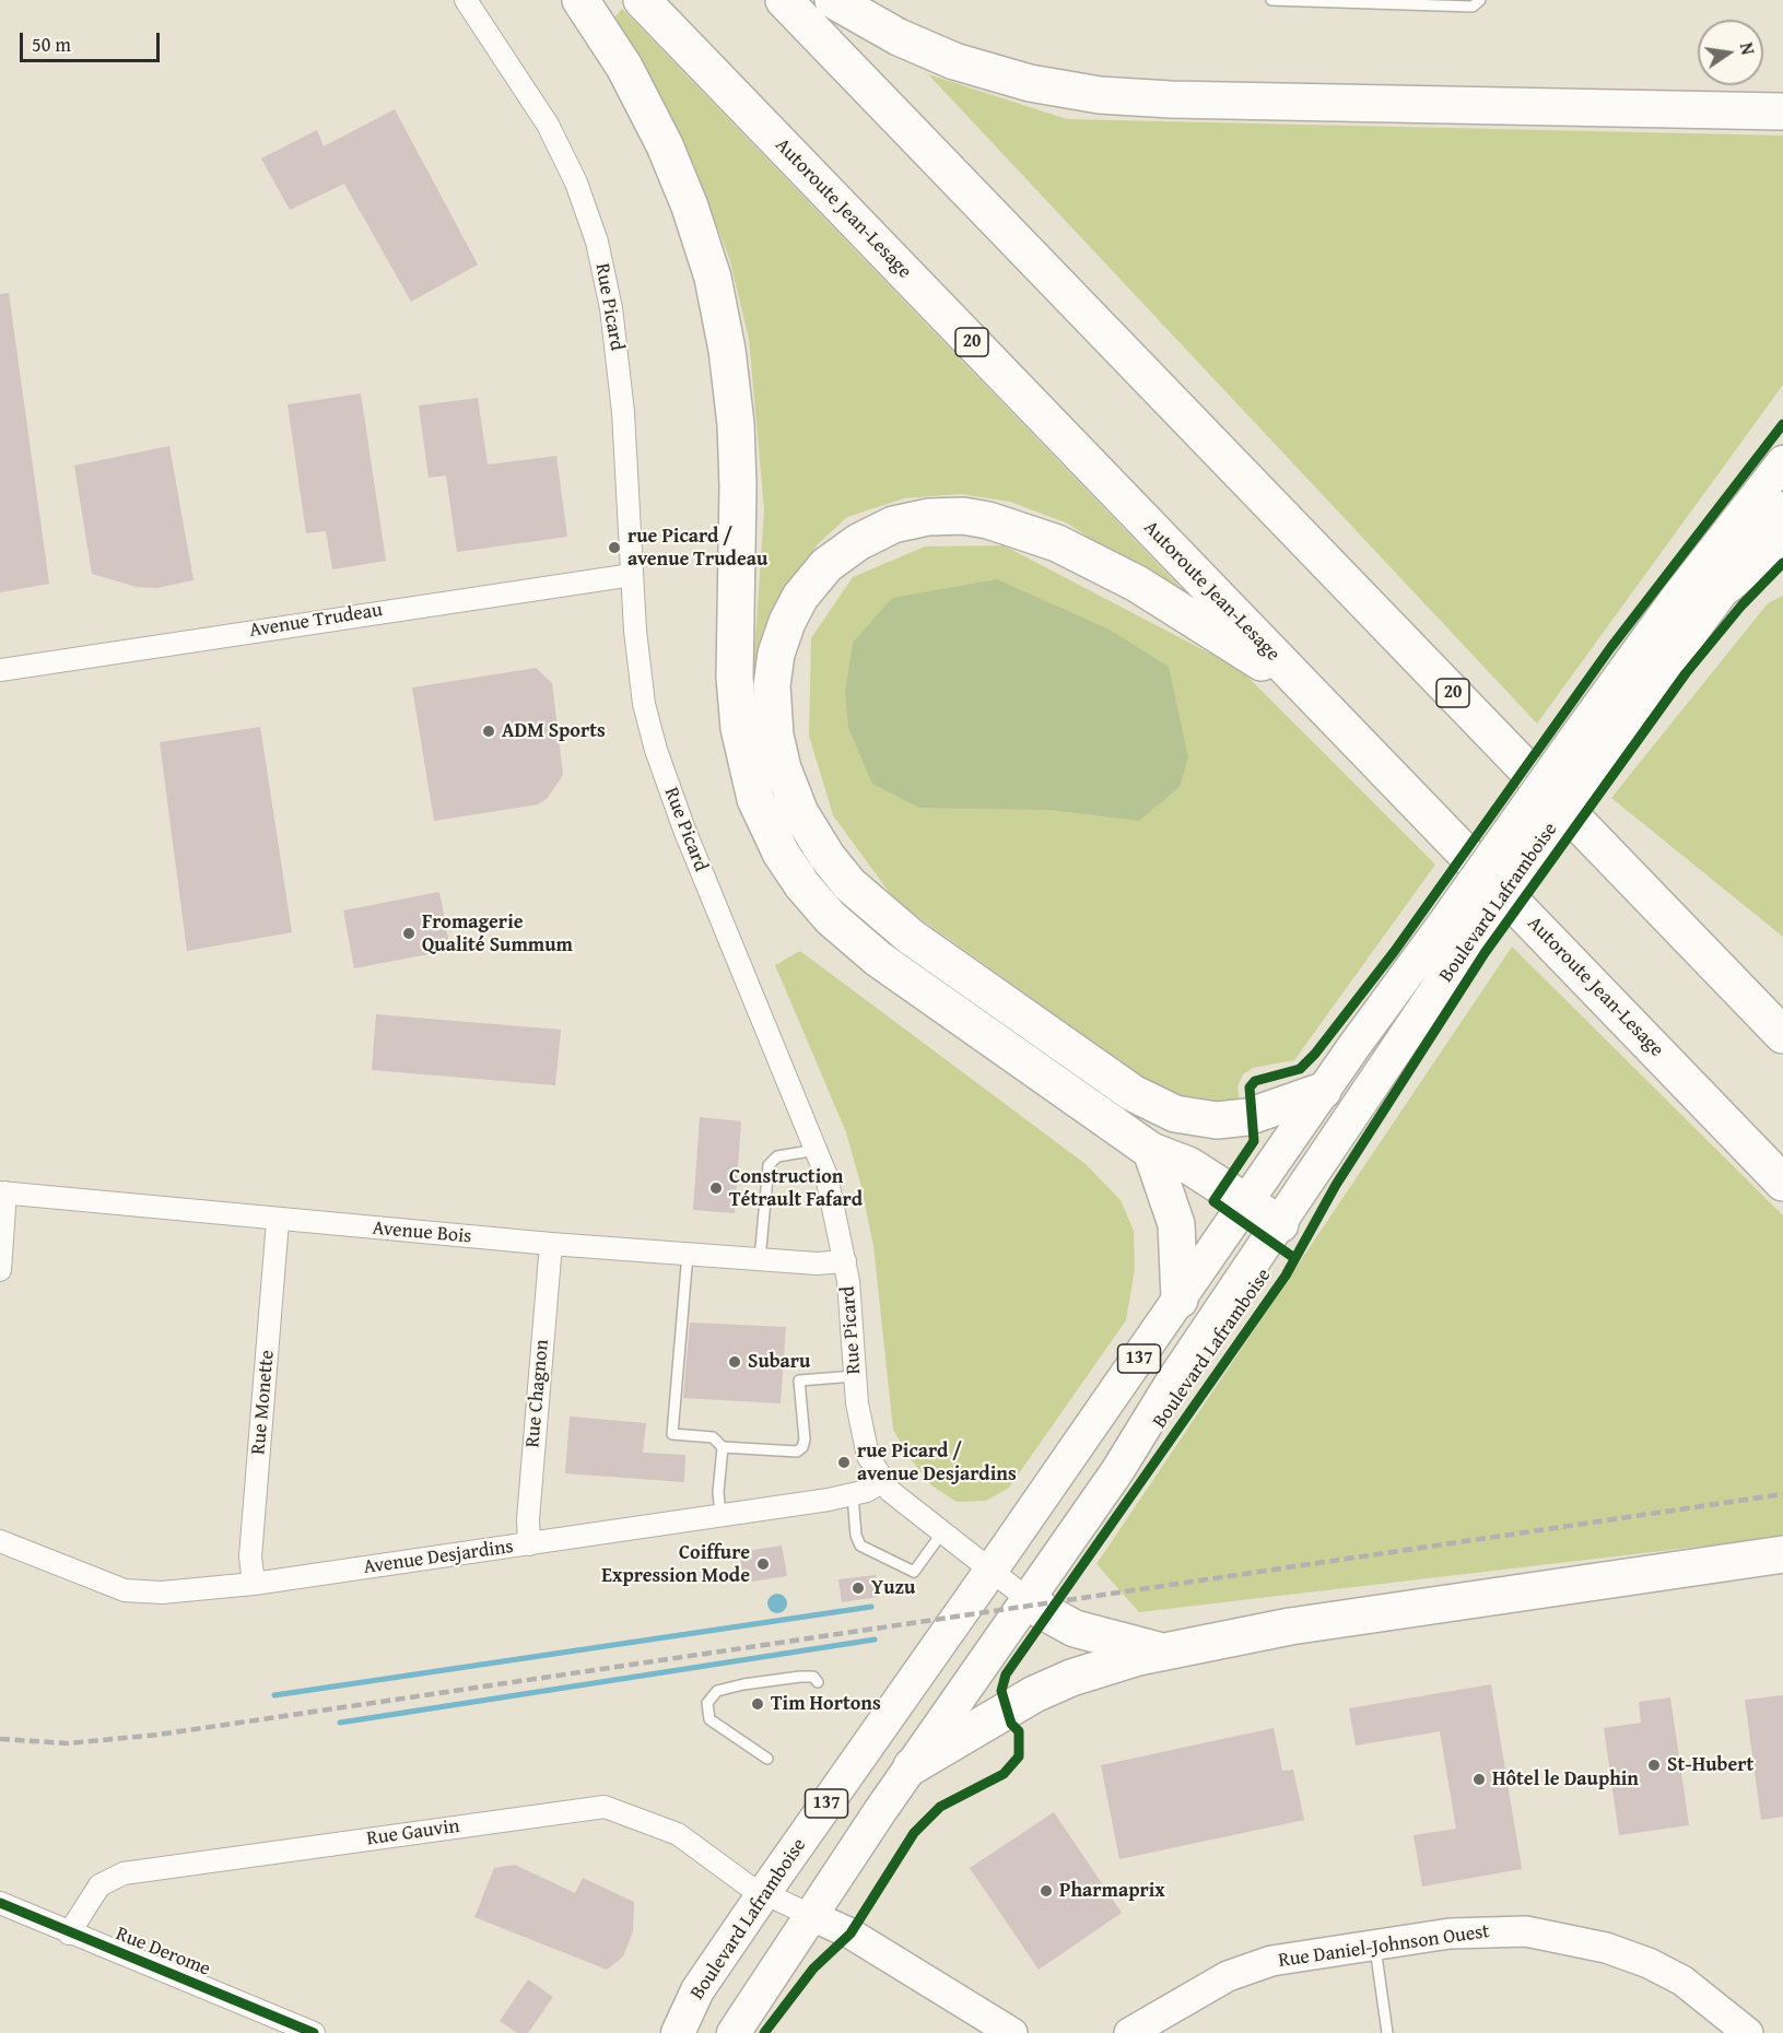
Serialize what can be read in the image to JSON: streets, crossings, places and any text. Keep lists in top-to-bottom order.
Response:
{
  "streets": {
    "highway": ["Autoroute Jean-Lesage", "20"],
    "main road": ["Boulevard Laframboise", "137"],
    "street": [
      "Rue Picard",
      "Avenue Trudeau",
      "Avenue Bois",
      "Rue Chagnon",
      "Rue Monette",
      "Avenue Desjardins",
      "Rue Gauvin",
      "Rue Daniel-Johnson Ouest",
      "Rue Derome"
    ]
  },
  "crossings": [
    ["Rue Picard", "Avenue Trudeau"],
    ["Rue Picard", "Boulevard Laframboise"],
    ["Rue Picard", "Avenue Bois"],
    ["Rue Picard", "Avenue Desjardins"],
    ["Boulevard Laframboise", "Rue Gauvin"],
    ["Avenue Bois", "Rue Chagnon"],
    ["Avenue Bois", "Rue Monette"],
    ["Rue Chagnon", "Avenue Desjardins"],
    ["Rue Monette", "Avenue Desjardins"],
    ["Rue Gauvin", "Rue Derome"]
  ],
  "places": [
    "rue Picard / avenue Trudeau",
    "ADM Sports",
    "Fromagerie Qualité Summum",
    "Construction Tétrault Fafard",
    "Subaru",
    "rue Picard / avenue Desjardins",
    "Coiffure Expression Mode",
    "Yuzu",
    "Tim Hortons",
    "St-Hubert",
    "Hôtel le Dauphin",
    "Pharmaprix"
  ],
  "scale_bar": "50 m",
  "north": "right"
}
